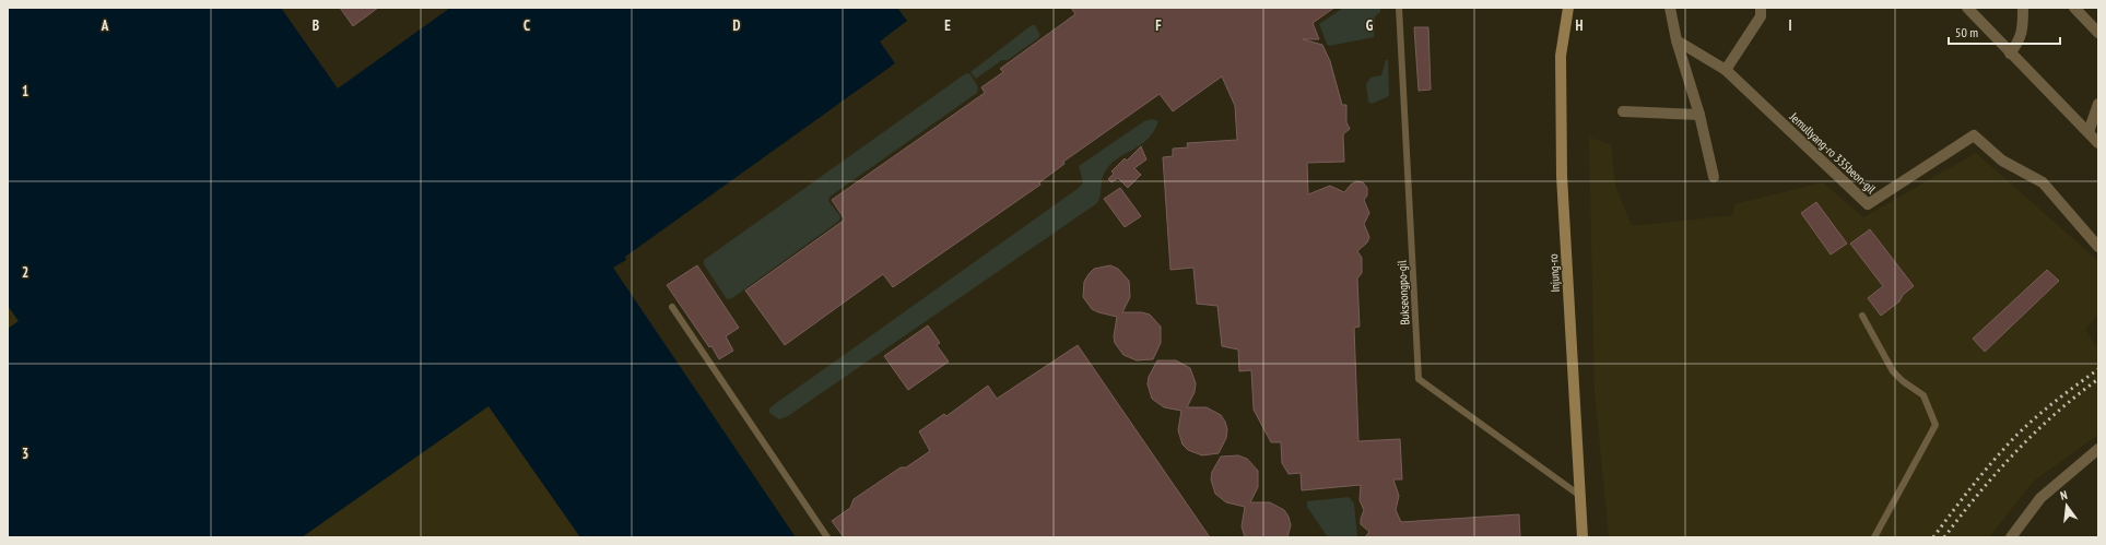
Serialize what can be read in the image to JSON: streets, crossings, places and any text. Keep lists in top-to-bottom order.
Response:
{
  "streets": {
    "main road": ["Injung-ro"],
    "street": ["Jemullyang-ro 335beon-gil"],
    "lane": ["Bukseongpo-gil"]
  },
  "crossings": [
    ["Injung-ro", "Bukseongpo-gil"]
  ],
  "scale_bar": "50 m",
  "north": "top",
  "grid": {
    "columns": [
      "A",
      "B",
      "C",
      "D",
      "E",
      "F",
      "G",
      "H",
      "I"
    ],
    "rows": ["1", "2", "3"]
  }
}
